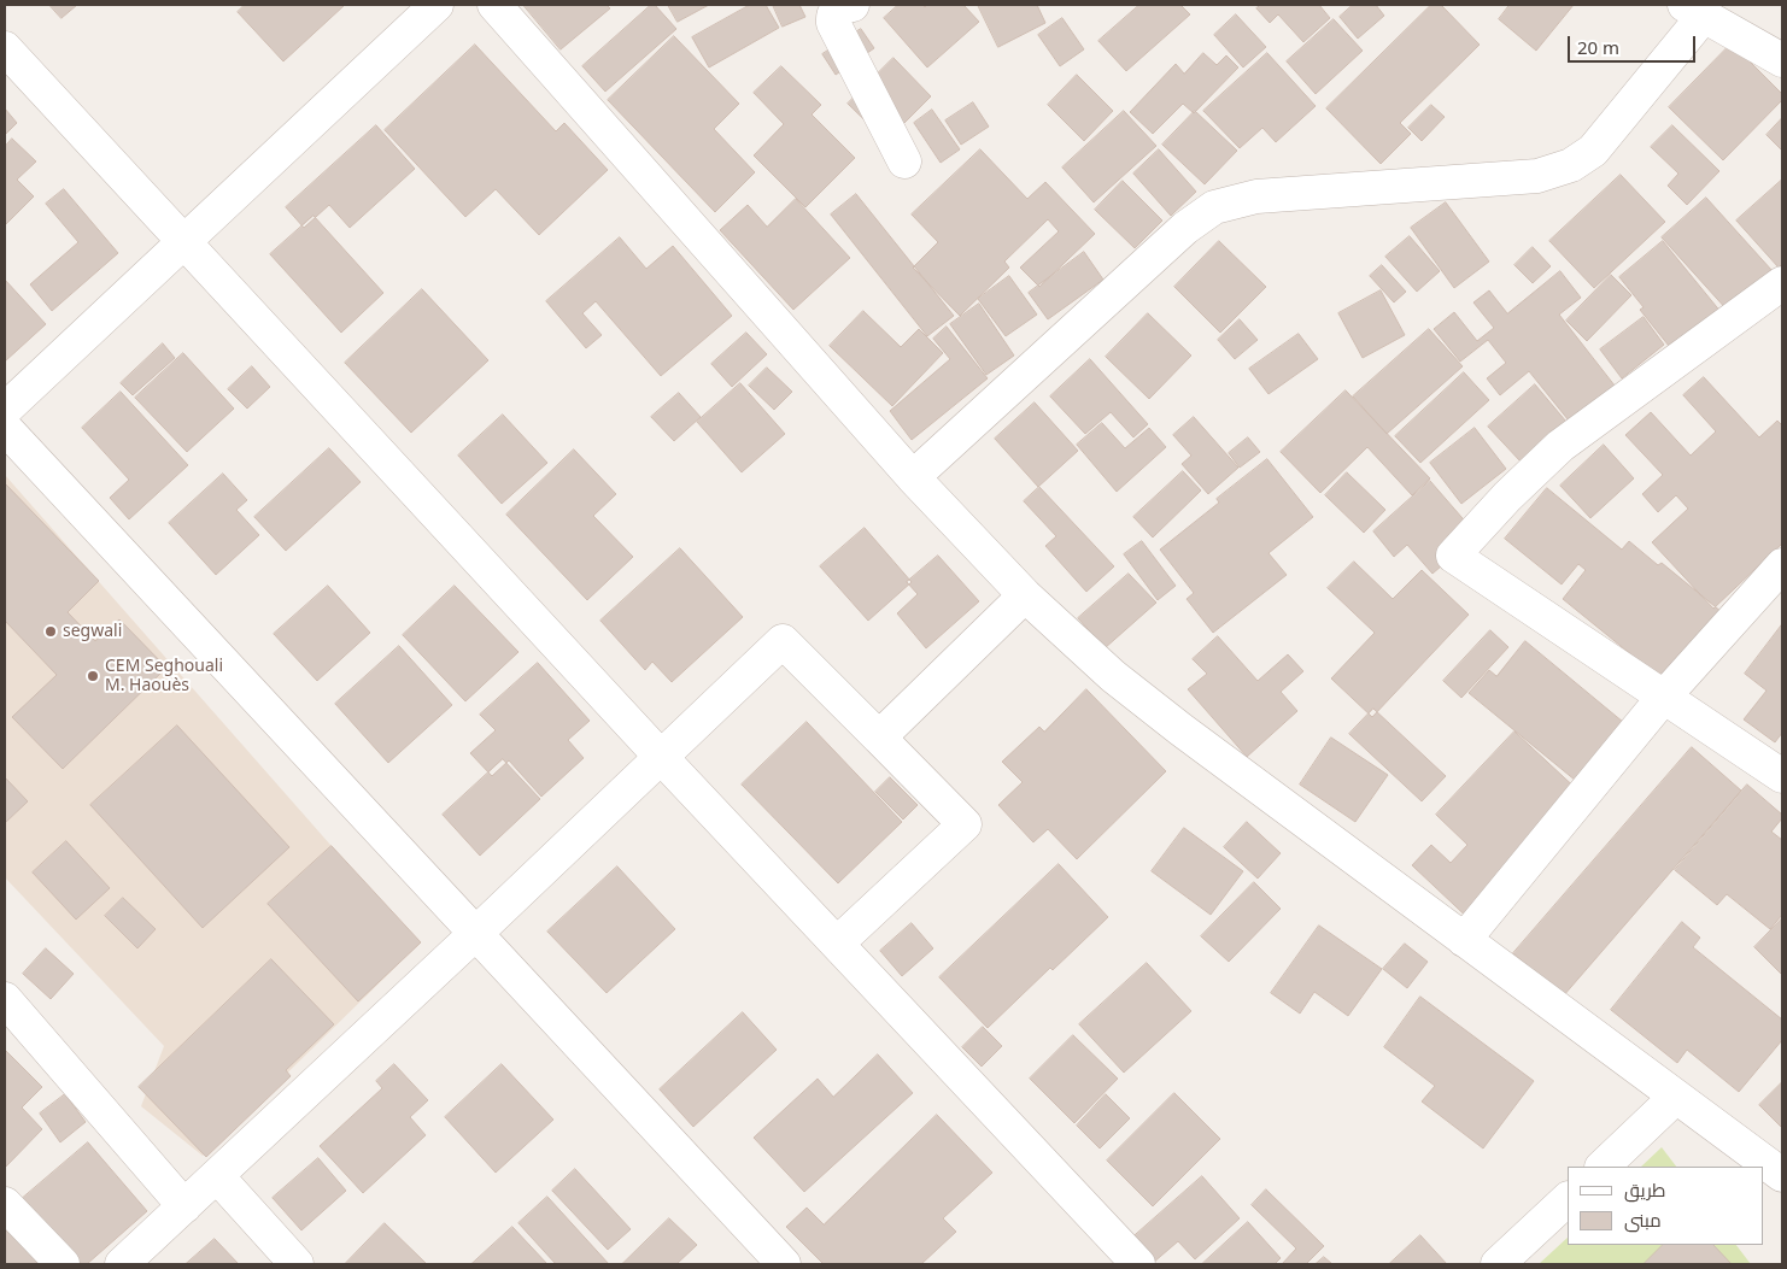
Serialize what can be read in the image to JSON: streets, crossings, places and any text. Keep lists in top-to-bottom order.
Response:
{
  "places": ["segwali", "CEM Seghouali M. Haouès"],
  "legend": ["طريق", "مبنى"],
  "scale_bar": "20 m"
}
